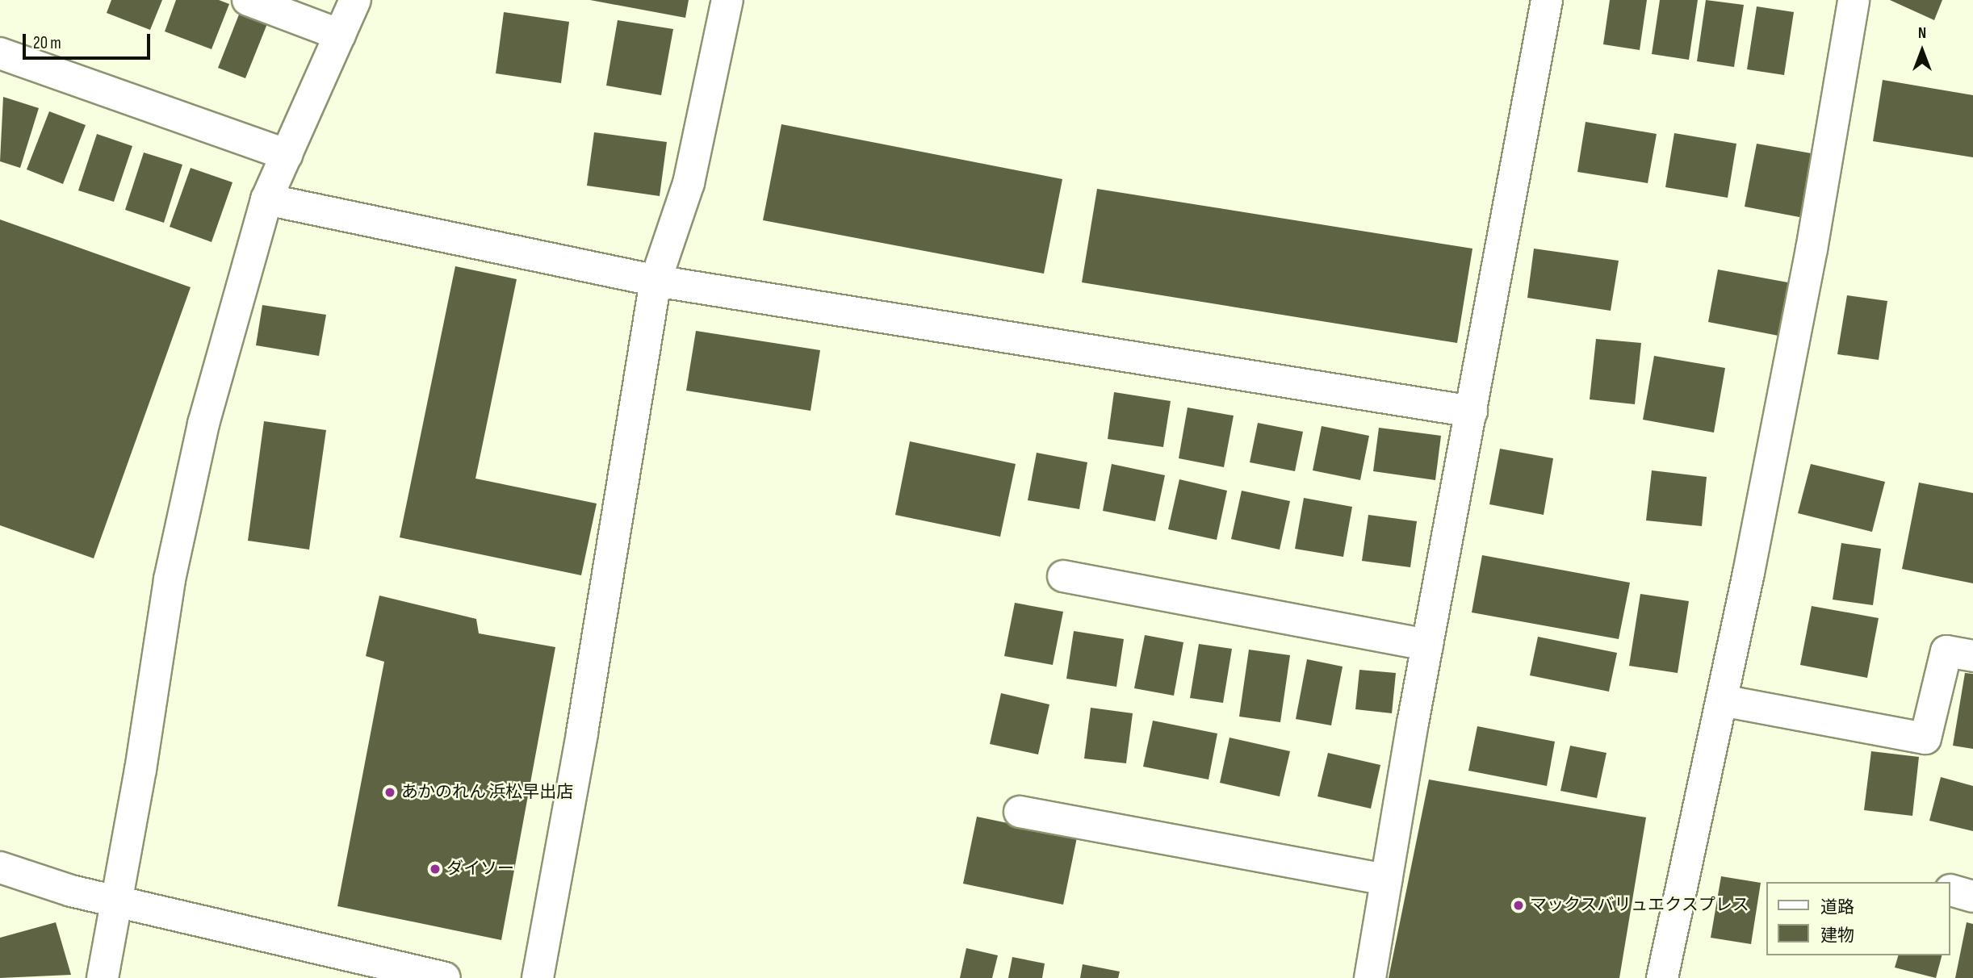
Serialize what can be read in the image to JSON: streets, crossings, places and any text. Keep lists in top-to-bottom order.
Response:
{
  "places": ["あかのれん 浜松早出店", "ダイソー", "マックスバリュエクスプレス"],
  "legend": ["道路", "建物"],
  "scale_bar": "20 m",
  "north": "top"
}
